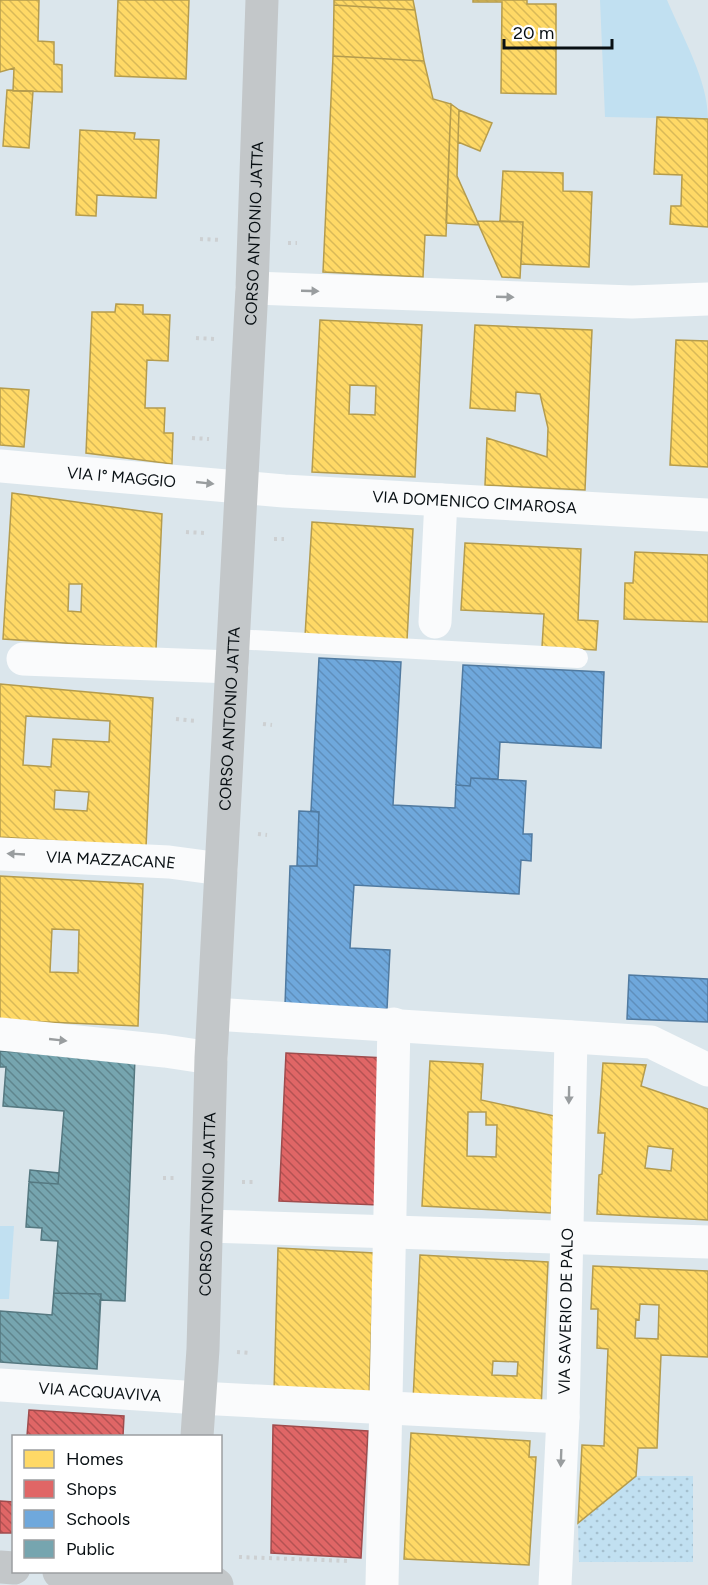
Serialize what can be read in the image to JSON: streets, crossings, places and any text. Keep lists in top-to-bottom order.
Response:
{
  "streets": {
    "main road": ["CORSO ANTONIO JATTA"],
    "street": [
      "VIA I° MAGGIO",
      "VIA DOMENICO CIMAROSA",
      "VIA MAZZACANE",
      "VIA SAVERIO DE PALO",
      "VIA ACQUAVIVA"
    ]
  },
  "crossings": [
    ["CORSO ANTONIO JATTA", "VIA I° MAGGIO"],
    ["CORSO ANTONIO JATTA", "VIA DOMENICO CIMAROSA"],
    ["CORSO ANTONIO JATTA", "VIA MAZZACANE"],
    ["CORSO ANTONIO JATTA", "VIA ACQUAVIVA"],
    ["VIA I° MAGGIO", "VIA DOMENICO CIMAROSA"],
    ["VIA SAVERIO DE PALO", "VIA ACQUAVIVA"]
  ],
  "legend": [
    "Homes",
    "Shops",
    "Schools",
    "Public"
  ],
  "scale_bar": "20 m"
}
